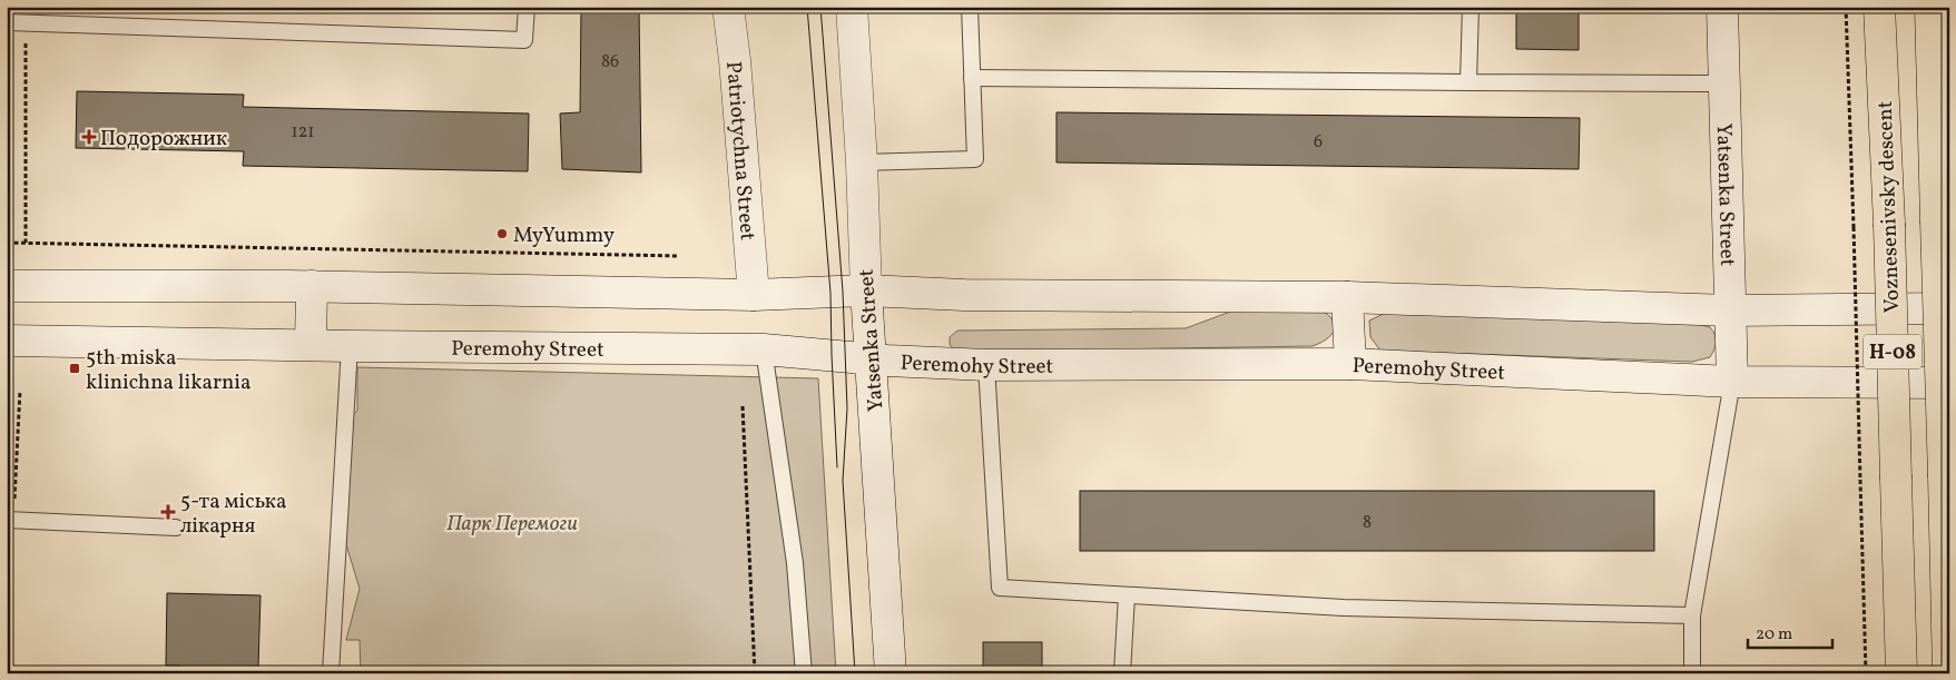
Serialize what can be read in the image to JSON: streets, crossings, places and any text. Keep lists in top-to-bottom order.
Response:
{
  "streets": {
    "main road": [
      "Patriotychna Street",
      "Yatsenka Street",
      "Voznesenivsky descent",
      "Peremohy Street",
      "Н-08"
    ]
  },
  "crossings": [
    ["Yatsenka Street", "Peremohy Street"]
  ],
  "parks": ["Парк Перемоги"],
  "places": {
    "health": ["Подорожник", "5-та міська лікарня"],
    "other": ["MyYummy"],
    "transit": ["5th miska klinichna likarnia"]
  },
  "house_numbers": [
    "86",
    "121",
    "6",
    "8"
  ],
  "scale_bar": "20 m"
}
